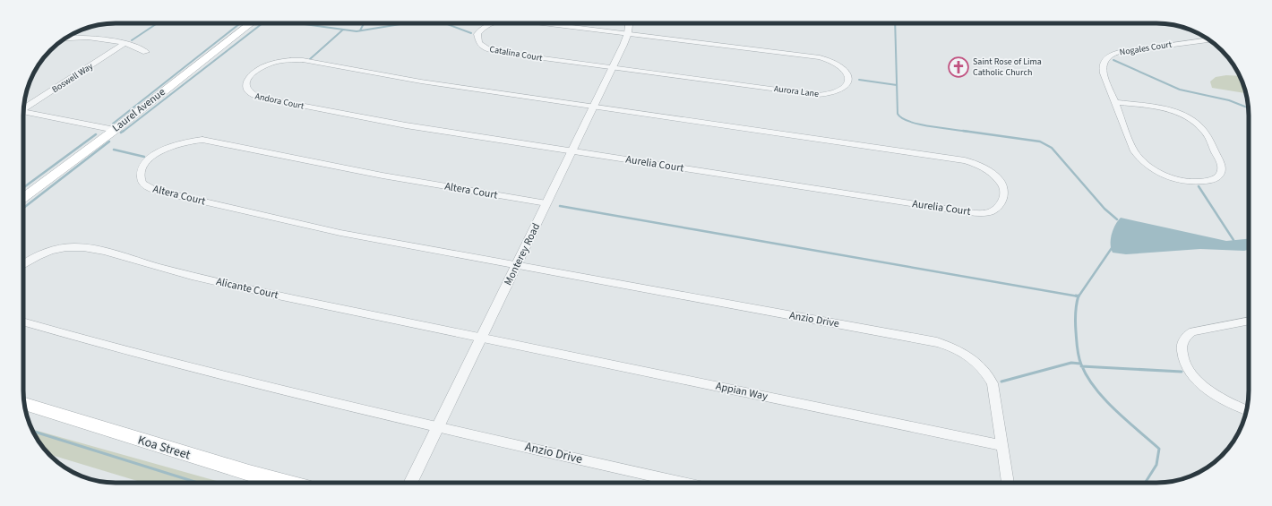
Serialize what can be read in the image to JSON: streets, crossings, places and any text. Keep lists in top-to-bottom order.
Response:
{
  "streets": {
    "main road": ["Laurel Avenue", "Koa Street"],
    "street": [
      "Nogales Court",
      "Catalina Court",
      "Boswell Way",
      "Aurora Lane",
      "Andora Court",
      "Aurelia Court",
      "Altera Court",
      "Monterey Road",
      "Alicante Court",
      "Anzio Drive",
      "Appian Way"
    ]
  },
  "crossings": [
    ["Catalina Court", "Aurora Lane"],
    ["Catalina Court", "Monterey Road"],
    ["Aurora Lane", "Monterey Road"],
    ["Andora Court", "Aurelia Court"],
    ["Andora Court", "Monterey Road"],
    ["Aurelia Court", "Monterey Road"],
    ["Altera Court", "Monterey Road"],
    ["Altera Court", "Anzio Drive"],
    ["Monterey Road", "Alicante Court"],
    ["Monterey Road", "Anzio Drive"],
    ["Monterey Road", "Appian Way"],
    ["Alicante Court", "Appian Way"],
    ["Anzio Drive", "Appian Way"]
  ],
  "places": {
    "church": ["Saint Rose of Lima Catholic Church"]
  }
}
